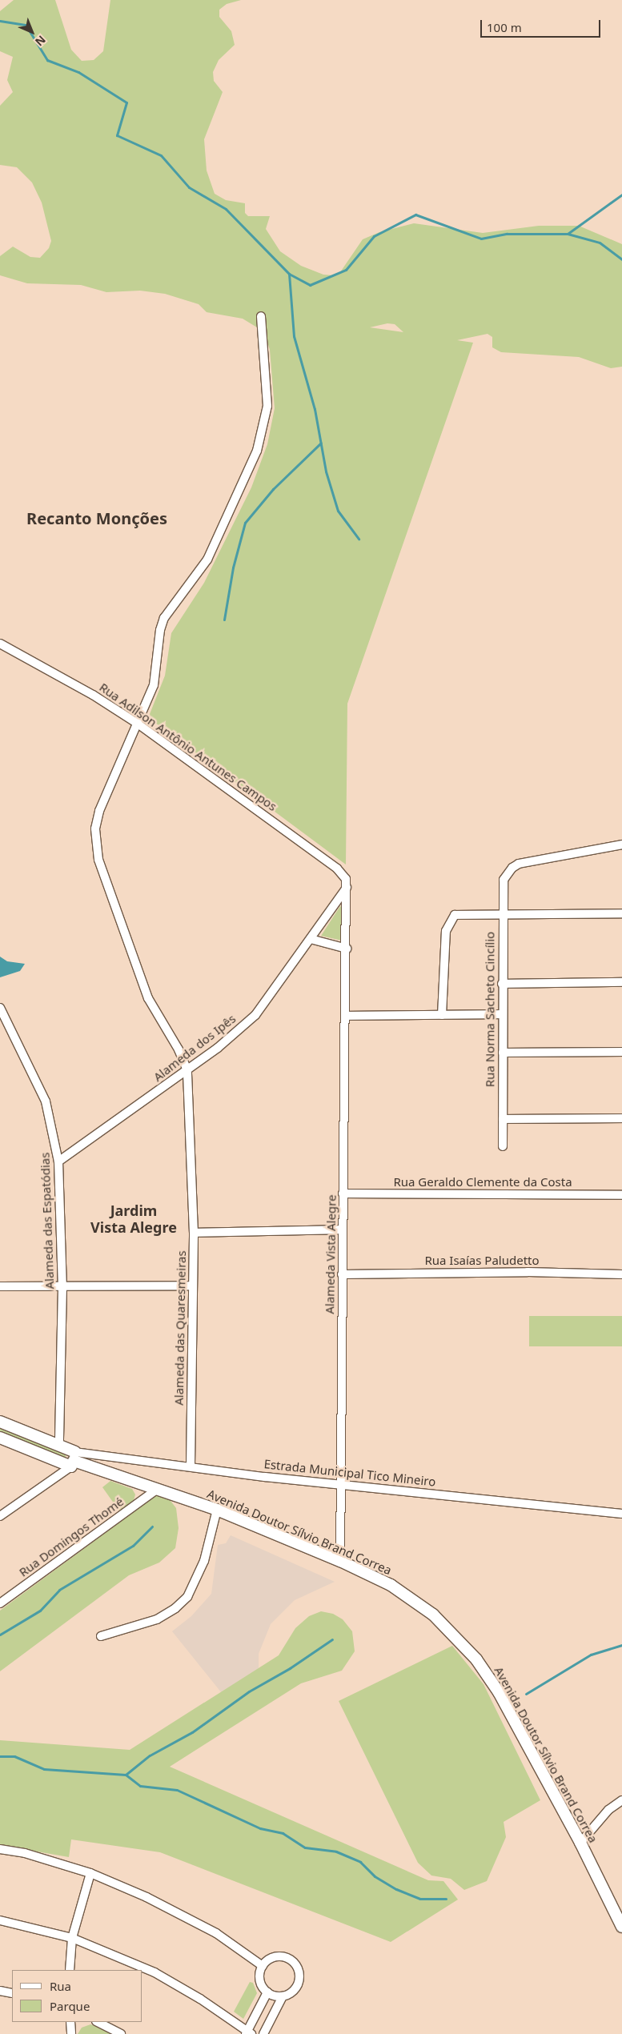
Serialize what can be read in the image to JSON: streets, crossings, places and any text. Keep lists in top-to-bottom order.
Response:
{
  "streets": {
    "main road": ["Avenida Doutor Sílvio Brand Correa"],
    "street": [
      "Rua Adilson Antônio Antunes Campos",
      "Rua Norma Sacheto Cincílio",
      "Alameda dos Ipês",
      "Rua Geraldo Clemente da Costa",
      "Alameda das Espatódias",
      "Alameda Vista Alegre",
      "Rua Isaías Paludetto",
      "Alameda das Quaresmeiras",
      "Estrada Municipal Tico Mineiro",
      "Rua Domingos Thomé"
    ]
  },
  "crossings": [
    ["Rua Adilson Antônio Antunes Campos", "Alameda dos Ipês"],
    ["Rua Adilson Antônio Antunes Campos", "Alameda Vista Alegre"],
    ["Rua Adilson Antônio Antunes Campos", "Alameda das Quaresmeiras"],
    ["Alameda dos Ipês", "Alameda das Espatódias"],
    ["Alameda dos Ipês", "Alameda Vista Alegre"],
    ["Alameda dos Ipês", "Alameda das Quaresmeiras"],
    ["Rua Geraldo Clemente da Costa", "Alameda Vista Alegre"],
    ["Alameda Vista Alegre", "Rua Isaías Paludetto"],
    ["Alameda Vista Alegre", "Estrada Municipal Tico Mineiro"],
    ["Alameda Vista Alegre", "Avenida Doutor Sílvio Brand Correa"],
    ["Alameda das Quaresmeiras", "Estrada Municipal Tico Mineiro"],
    ["Estrada Municipal Tico Mineiro", "Avenida Doutor Sílvio Brand Correa"],
    ["Avenida Doutor Sílvio Brand Correa", "Rua Domingos Thomé"]
  ],
  "districts": ["Recanto Monções", "Jardim Vista Alegre"],
  "legend": ["Rua", "Parque"],
  "scale_bar": "100 m",
  "north": "bottom right"
}
